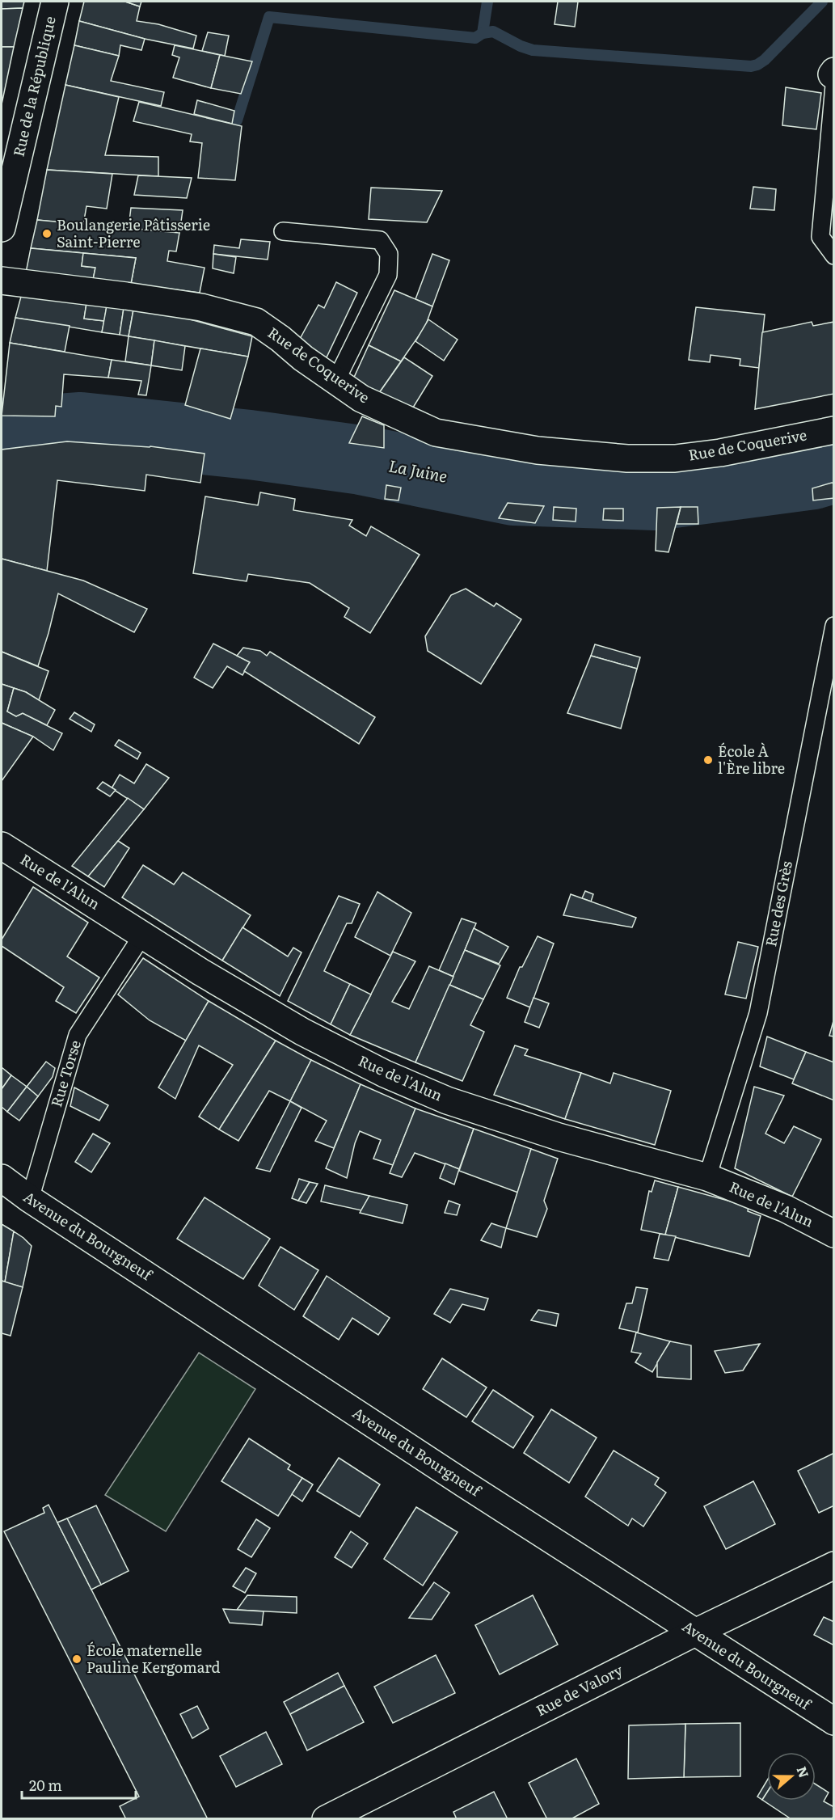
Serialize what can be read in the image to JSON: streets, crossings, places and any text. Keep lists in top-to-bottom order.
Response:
{
  "streets": {
    "street": [
      "Rue de la République",
      "Rue de Coquerive",
      "Rue de l'Alun",
      "Avenue du Bourgneuf",
      "Rue de Valory"
    ],
    "lane": ["Rue des Grès", "Rue Torse"]
  },
  "crossings": [
    ["Rue de l'Alun", "Rue des Grès"],
    ["Rue de l'Alun", "Rue Torse"],
    ["Rue Torse", "Avenue du Bourgneuf"],
    ["Avenue du Bourgneuf", "Rue de Valory"]
  ],
  "water": ["La Juine"],
  "places": ["Boulangerie Pâtisserie Saint-Pierre", "École À l'Ère libre", "École maternelle Pauline Kergomard"],
  "scale_bar": "20 m",
  "north": "right"
}
